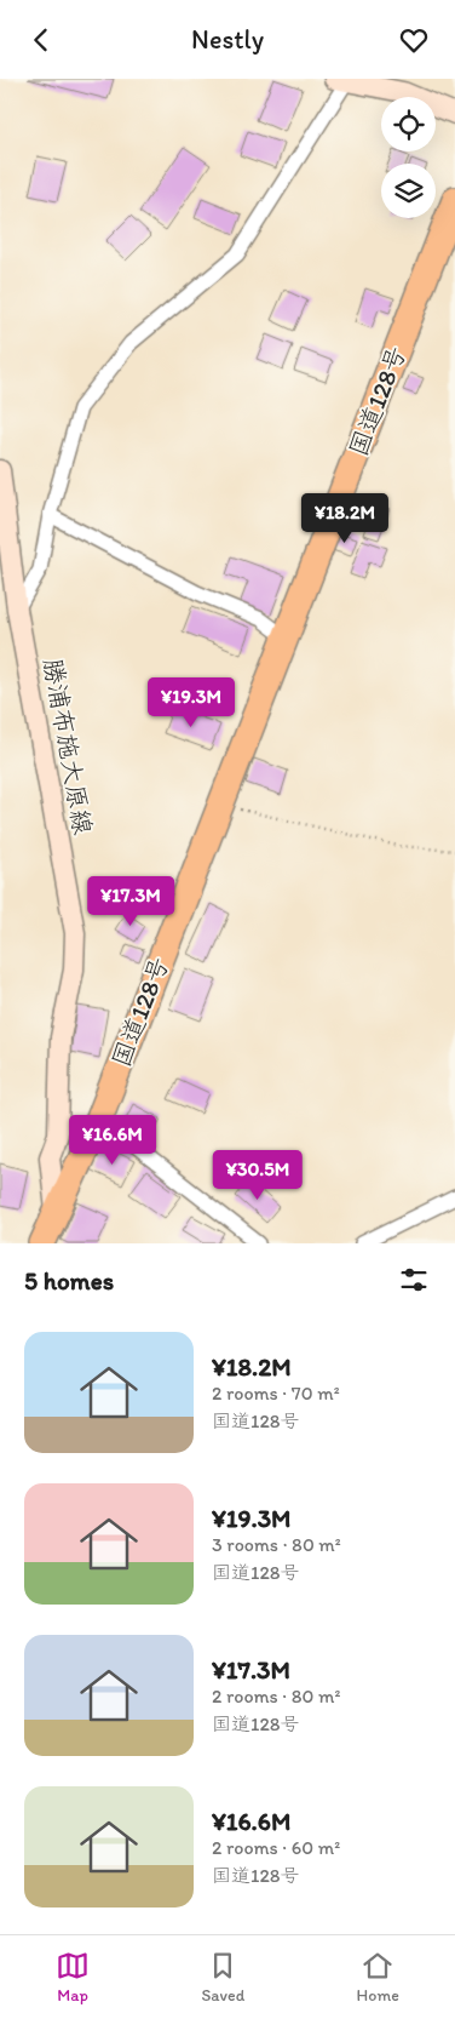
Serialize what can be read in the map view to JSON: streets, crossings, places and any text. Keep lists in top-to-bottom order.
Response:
{
  "streets": {
    "highway": ["国道128号"],
    "main road": ["勝浦布施大原線"]
  },
  "crossings": [
    ["国道128号", "勝浦布施大原線"]
  ],
  "page": {
    "header": "Nestly",
    "price": [
      "¥18.2M",
      "¥19.3M",
      "¥17.3M",
      "¥16.6M",
      "¥30.5M"
    ],
    "heading": "5 homes",
    "list": [
      {
        "name": "¥18.2M",
        "note": "2 rooms · 70 m² · 国道128号"
      },
      {
        "name": "¥19.3M",
        "note": "3 rooms · 80 m² · 国道128号"
      },
      {
        "name": "¥17.3M",
        "note": "2 rooms · 80 m² · 国道128号"
      },
      {
        "name": "¥16.6M",
        "note": "2 rooms · 60 m² · 国道128号"
      }
    ],
    "tabs": ["Map", "Saved", "Home"]
  }
}
